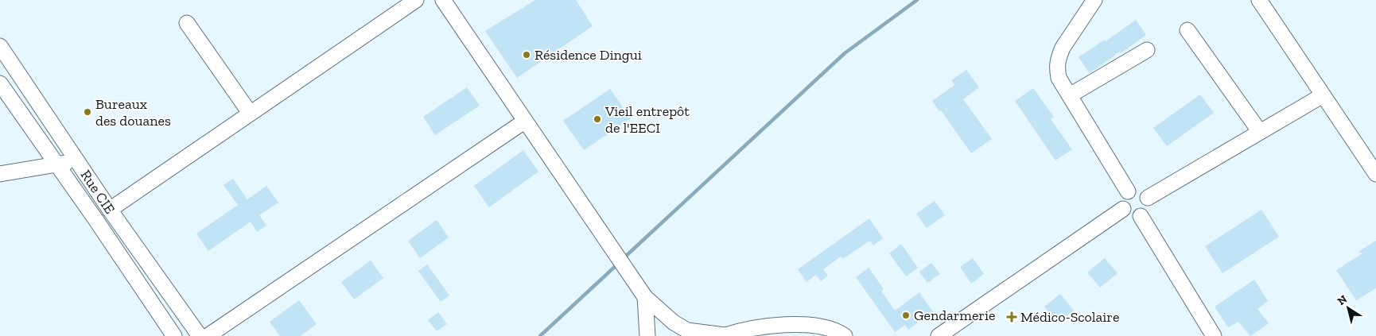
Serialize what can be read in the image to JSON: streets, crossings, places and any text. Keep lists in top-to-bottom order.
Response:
{
  "streets": {
    "street": ["Rue CIE"]
  },
  "places": {
    "other": [
      "Résidence Dingui",
      "Bureaux des douanes",
      "Vieil entrepôt de l'EECI",
      "Gendarmerie"
    ],
    "health": ["Médico-Scolaire"]
  },
  "north": "top left"
}
